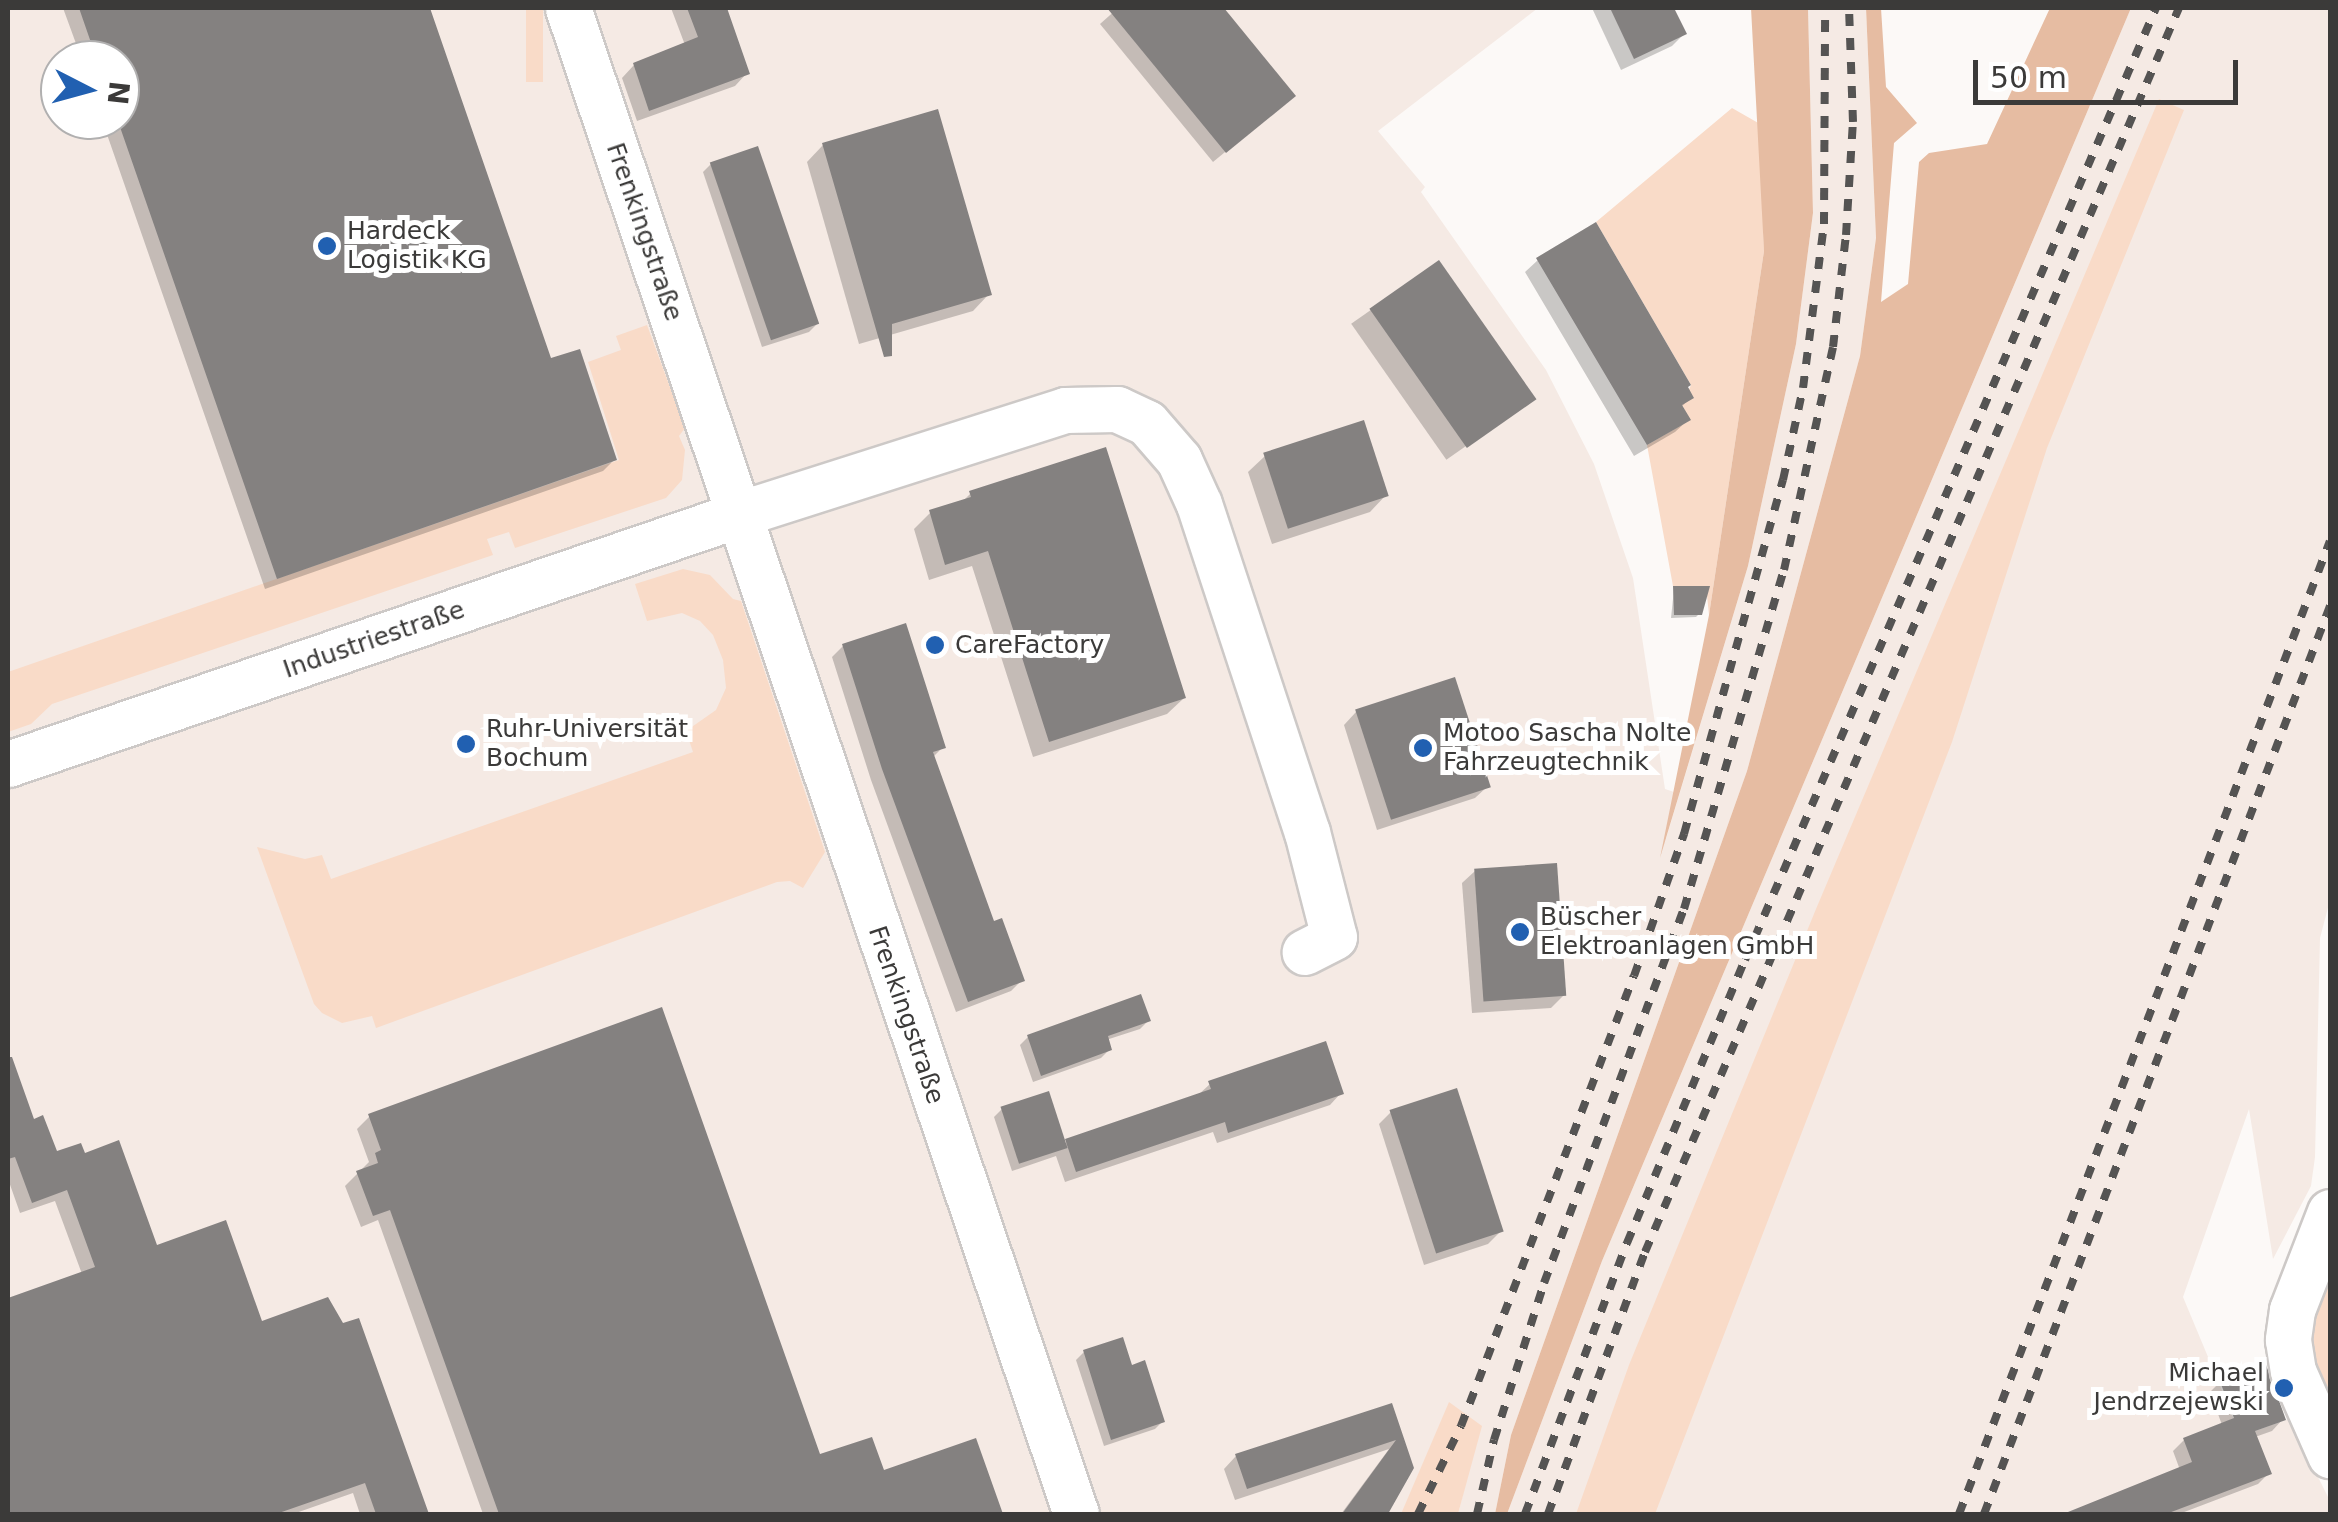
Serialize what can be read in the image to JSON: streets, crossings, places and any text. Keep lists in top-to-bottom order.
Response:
{
  "streets": {
    "street": ["Frenkingstraße", "Industriestraße"]
  },
  "crossings": [
    ["Frenkingstraße", "Industriestraße"]
  ],
  "places": [
    "Hardeck Logistik KG",
    "CareFactory",
    "Ruhr-Universität Bochum",
    "Motoo Sascha Nolte Fahrzeugtechnik",
    "Büscher Elektroanlagen GmbH",
    "Michael Jendrzejewski"
  ],
  "scale_bar": "50 m",
  "north": "right"
}
